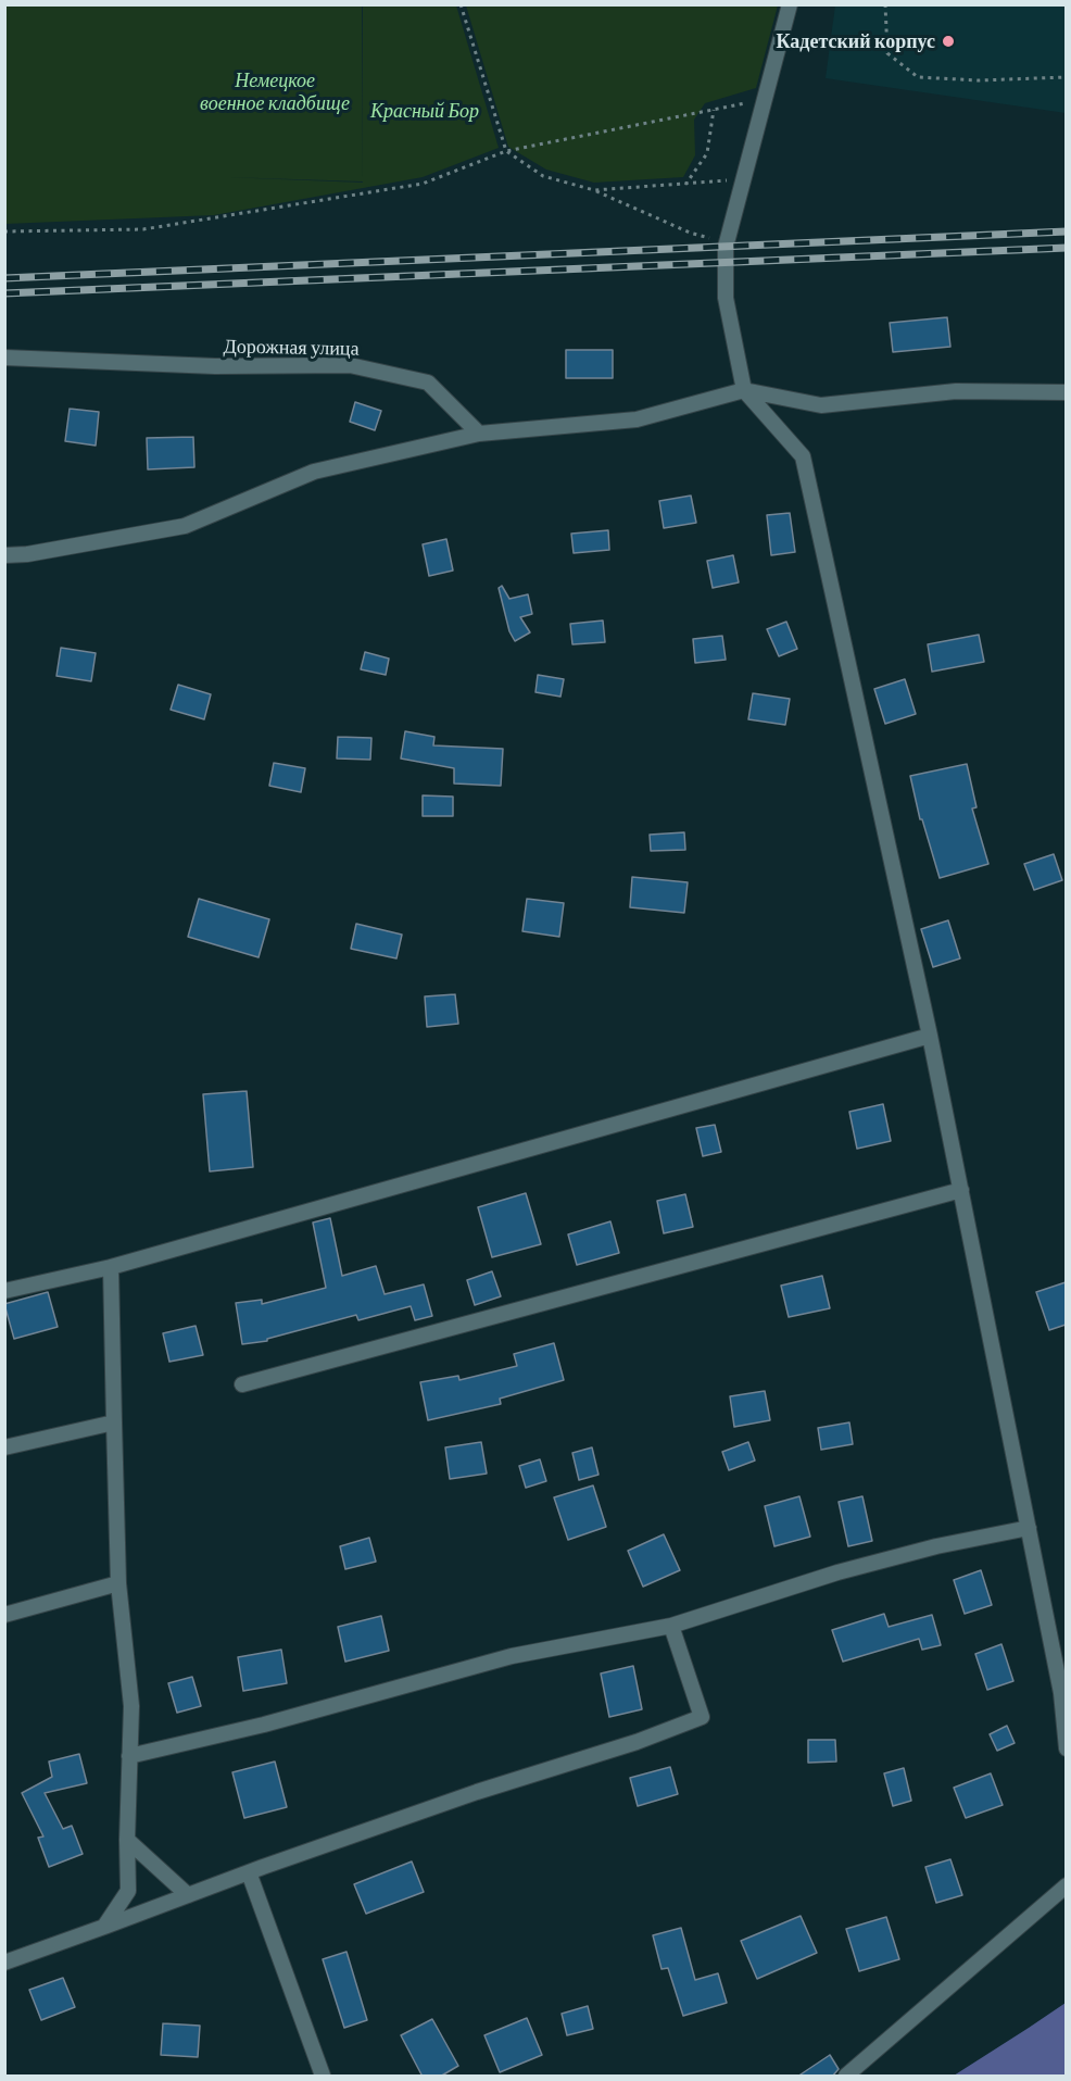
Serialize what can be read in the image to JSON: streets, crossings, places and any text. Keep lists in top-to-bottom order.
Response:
{
  "streets": {
    "street": ["Дорожная улица"]
  },
  "parks": ["Немецкое военное кладбище", "Красный Бор"],
  "places": ["Кадетский корпус"]
}
